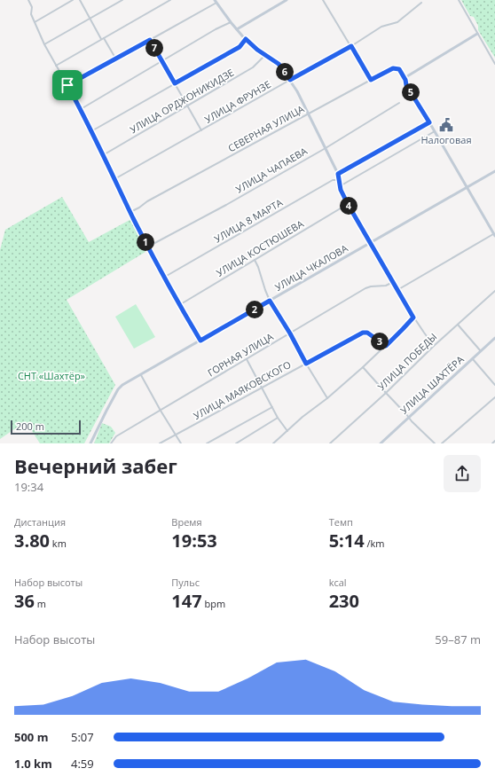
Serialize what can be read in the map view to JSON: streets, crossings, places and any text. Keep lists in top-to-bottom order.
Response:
{
  "streets": {
    "street": [
      "УЛИЦА ОРДЖОНИКИДЗЕ",
      "УЛИЦА ФРУНЗЕ",
      "СЕВЕРНАЯ УЛИЦА",
      "УЛИЦА ЧАПАЕВА",
      "УЛИЦА 8 МАРТА",
      "УЛИЦА КОСТЮШЕВА",
      "УЛИЦА ЧКАЛОВА",
      "ГОРНАЯ УЛИЦА",
      "УЛИЦА ПОБЕДЫ",
      "УЛИЦА ШАХТЁРА",
      "УЛИЦА МАЯКОВСКОГО"
    ]
  },
  "parks": ["СНТ «Шахтёр»"],
  "places": {
    "public building": ["Налоговая"]
  },
  "scale_bar": "200 m",
  "page": {
    "pins": [
      "7",
      "6",
      "5",
      "4",
      "1",
      "2",
      "3"
    ],
    "scale": "200 m",
    "heading": ["Вечерний забег", "19:34"],
    "stats": [
      ["Дистанция", "3.80 km"],
      ["Время", "19:53"],
      ["Темп", "5:14 /km"],
      ["Набор высоты", "36 m"],
      ["Пульс", "147 bpm"],
      ["kcal", "230"]
    ],
    "chart": ["Набор высоты", "59–87 m"],
    "list": [
      {
        "name": "500 m",
        "note": "5:07"
      },
      {
        "name": "1.0 km",
        "note": "4:59"
      }
    ]
  }
}
